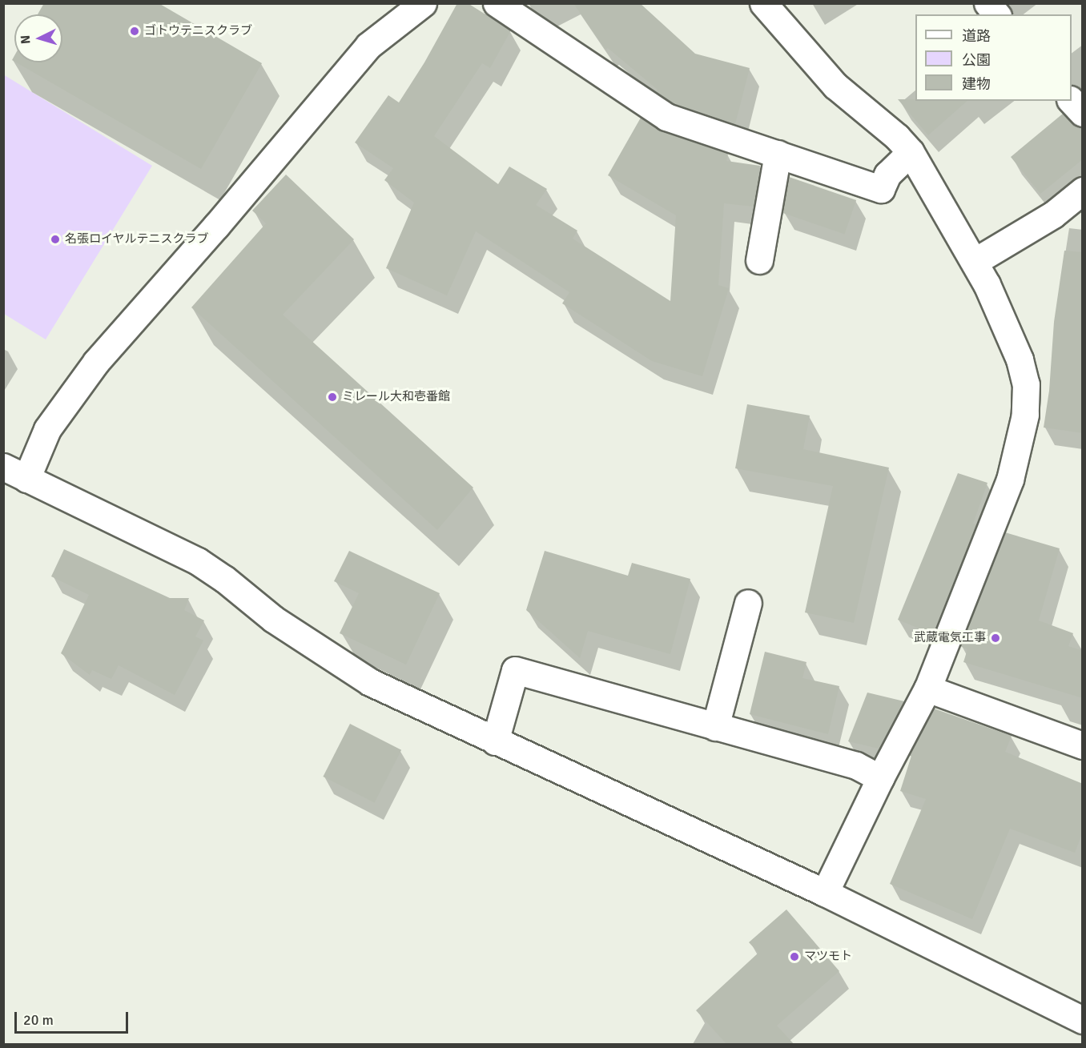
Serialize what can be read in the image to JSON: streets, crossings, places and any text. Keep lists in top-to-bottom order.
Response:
{
  "places": [
    "ゴトウテニスクラブ",
    "名張ロイヤルテニスクラブ",
    "ミレール大和壱番館",
    "武蔵電気工事",
    "マツモト"
  ],
  "legend": ["道路", "公園", "建物"],
  "scale_bar": "20 m",
  "north": "left"
}
